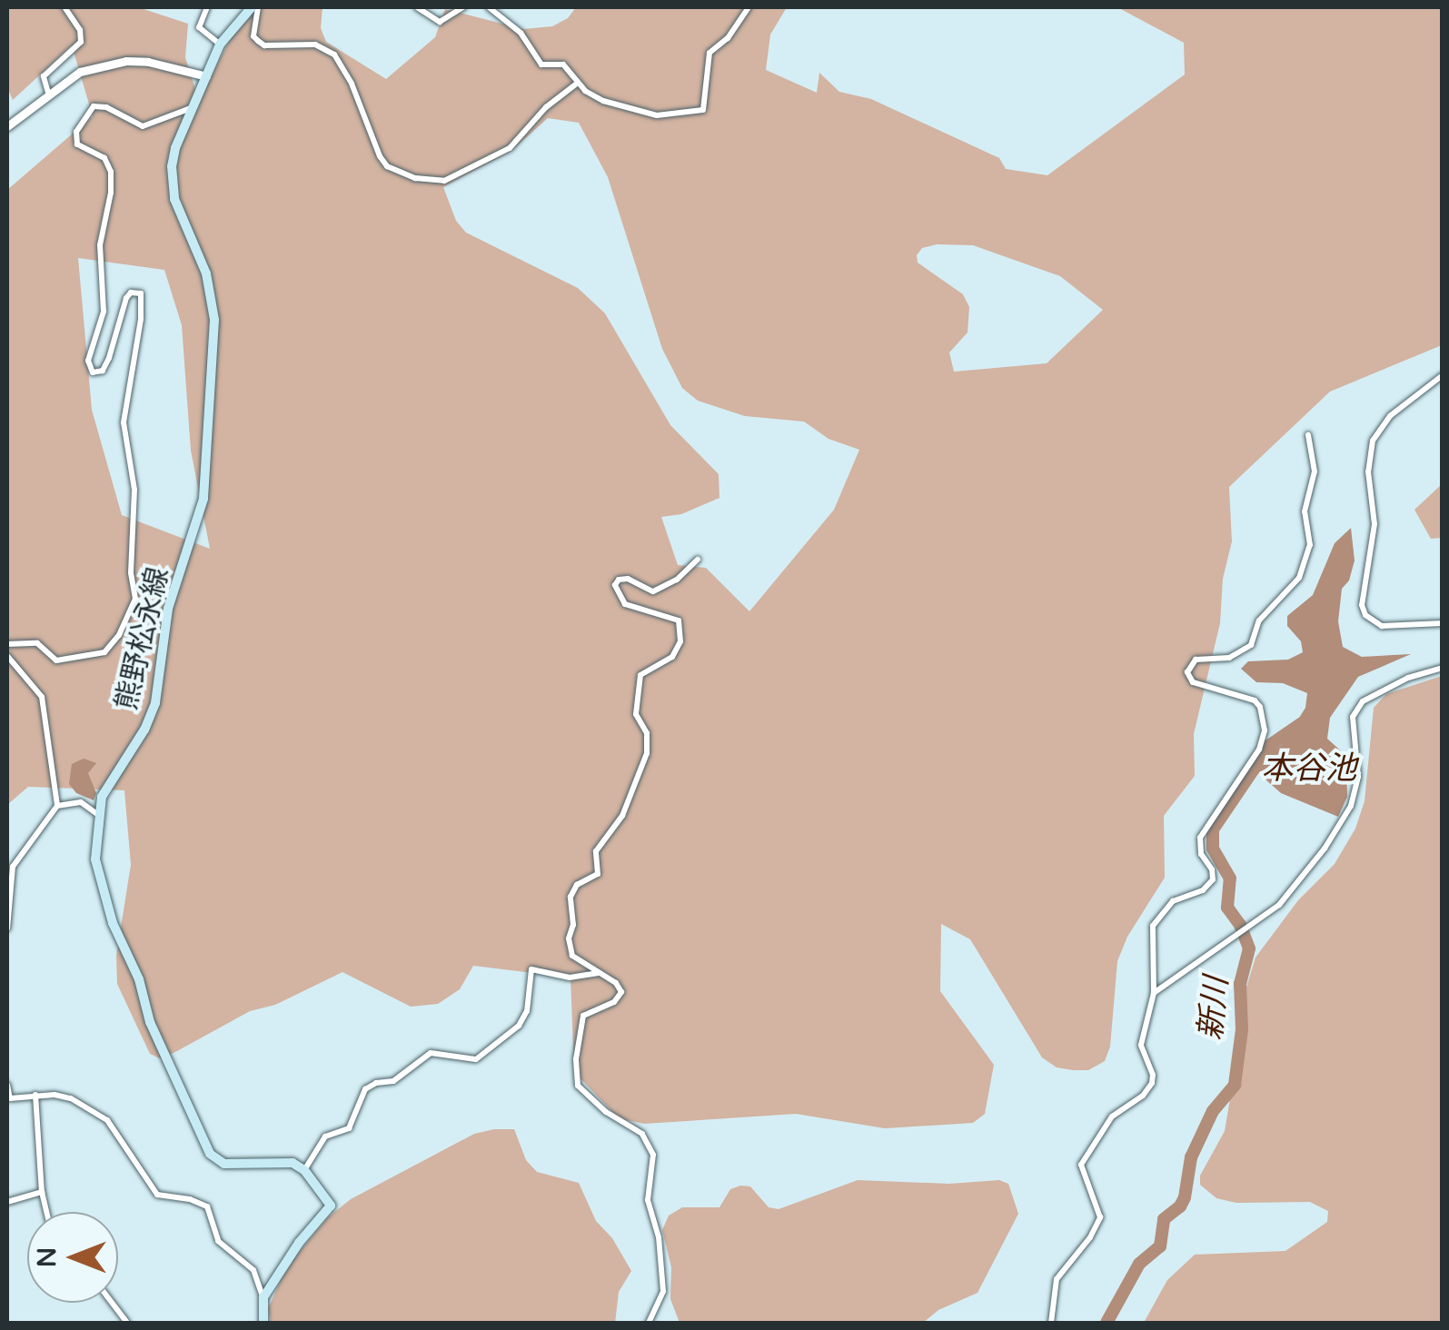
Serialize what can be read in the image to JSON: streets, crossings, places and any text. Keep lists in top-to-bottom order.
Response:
{
  "streets": {
    "main road": ["熊野松永線"]
  },
  "water": ["本谷池", "新川"],
  "north": "left"
}
